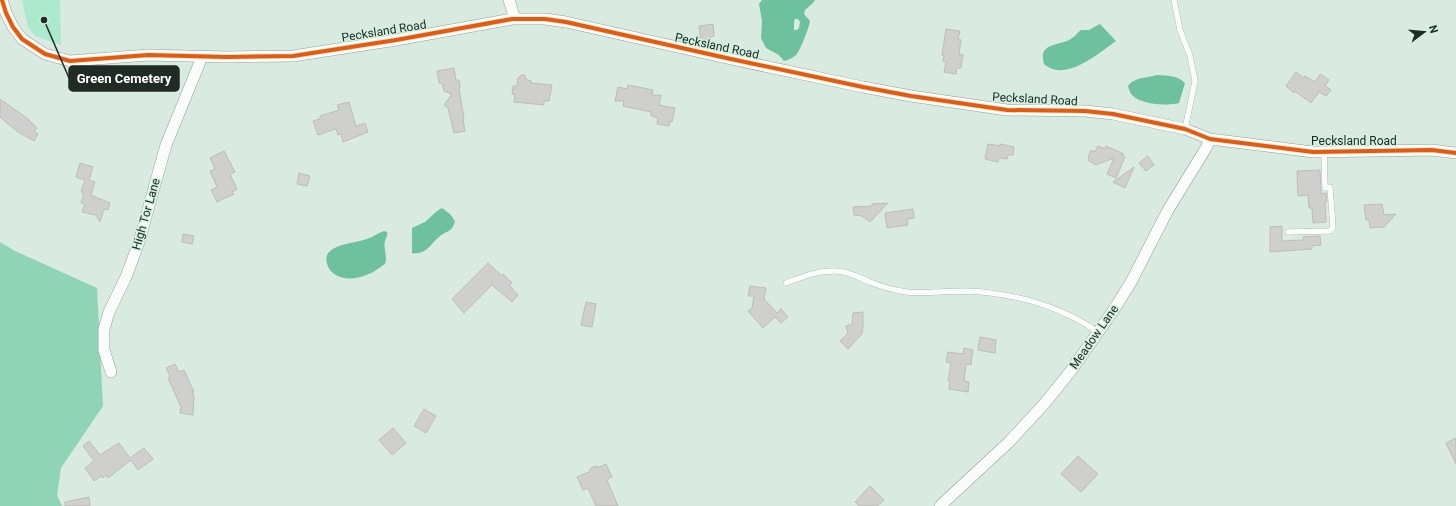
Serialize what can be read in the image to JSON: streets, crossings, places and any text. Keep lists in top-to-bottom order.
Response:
{
  "streets": {
    "street": ["Pecksland Road", "High Tor Lane", "Meadow Lane"]
  },
  "crossings": [
    ["Pecksland Road", "High Tor Lane"],
    ["Pecksland Road", "Meadow Lane"]
  ],
  "places": ["Green Cemetery"],
  "north": "right"
}
